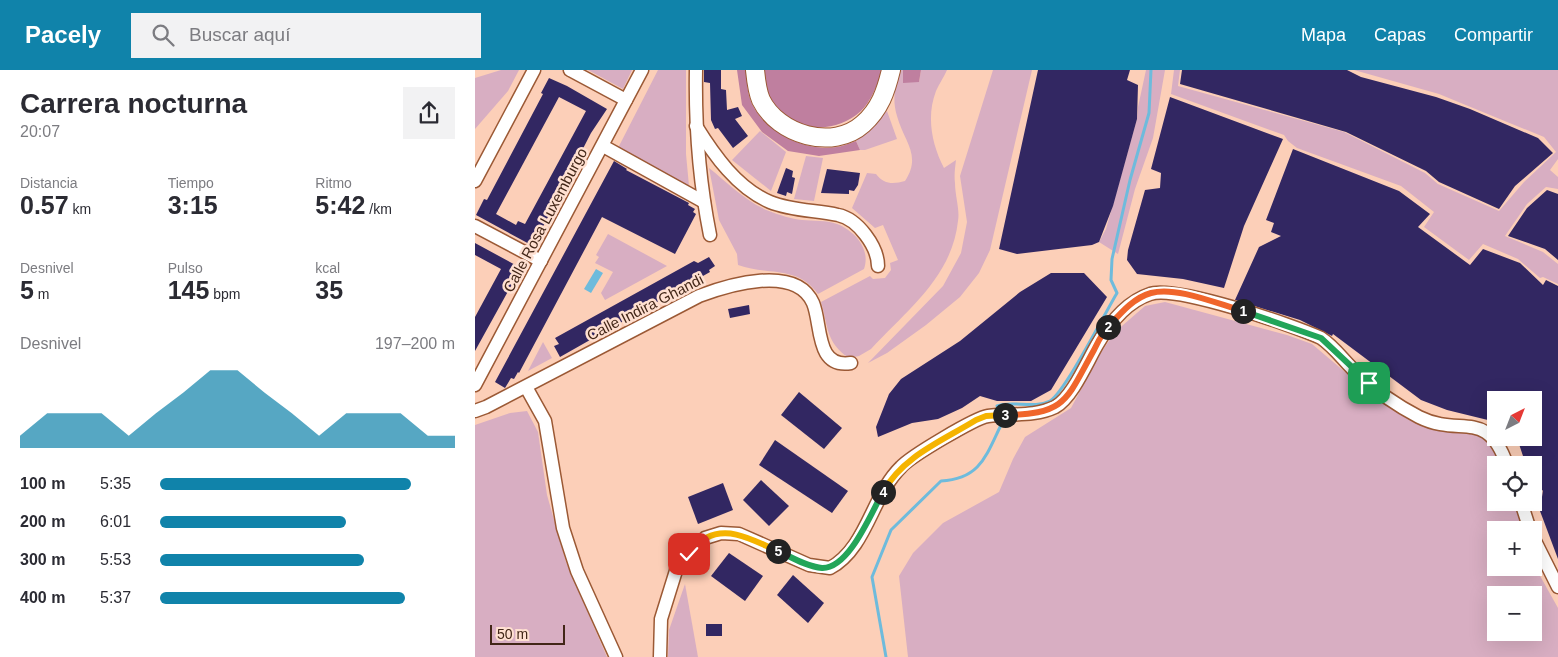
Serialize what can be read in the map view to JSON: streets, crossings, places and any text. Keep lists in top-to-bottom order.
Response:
{
  "streets": {
    "street": ["Calle Rosa Luxemburgo", "Calle Indira Ghandi"]
  },
  "scale_bar": "50 m",
  "north": "top right",
  "page": {
    "header": "Pacely",
    "search": "Buscar aquí",
    "nav": ["Mapa", "Capas", "Compartir"],
    "heading": ["Carrera nocturna", "20:07"],
    "stats": [
      ["Distancia", "0.57 km"],
      ["Tiempo", "3:15"],
      ["Ritmo", "5:42 /km"],
      ["Desnivel", "5 m"],
      ["Pulso", "145 bpm"],
      ["kcal", "35"]
    ],
    "pins": [
      "1",
      "2",
      "3",
      "4",
      "5"
    ],
    "chart": ["Desnivel", "197–200 m"],
    "map_buttons": ["+", "−"],
    "list": [
      {
        "name": "100 m",
        "note": "5:35"
      },
      {
        "name": "200 m",
        "note": "6:01"
      },
      {
        "name": "300 m",
        "note": "5:53"
      },
      {
        "name": "400 m",
        "note": "5:37"
      }
    ],
    "scale": "50 m"
  }
}
